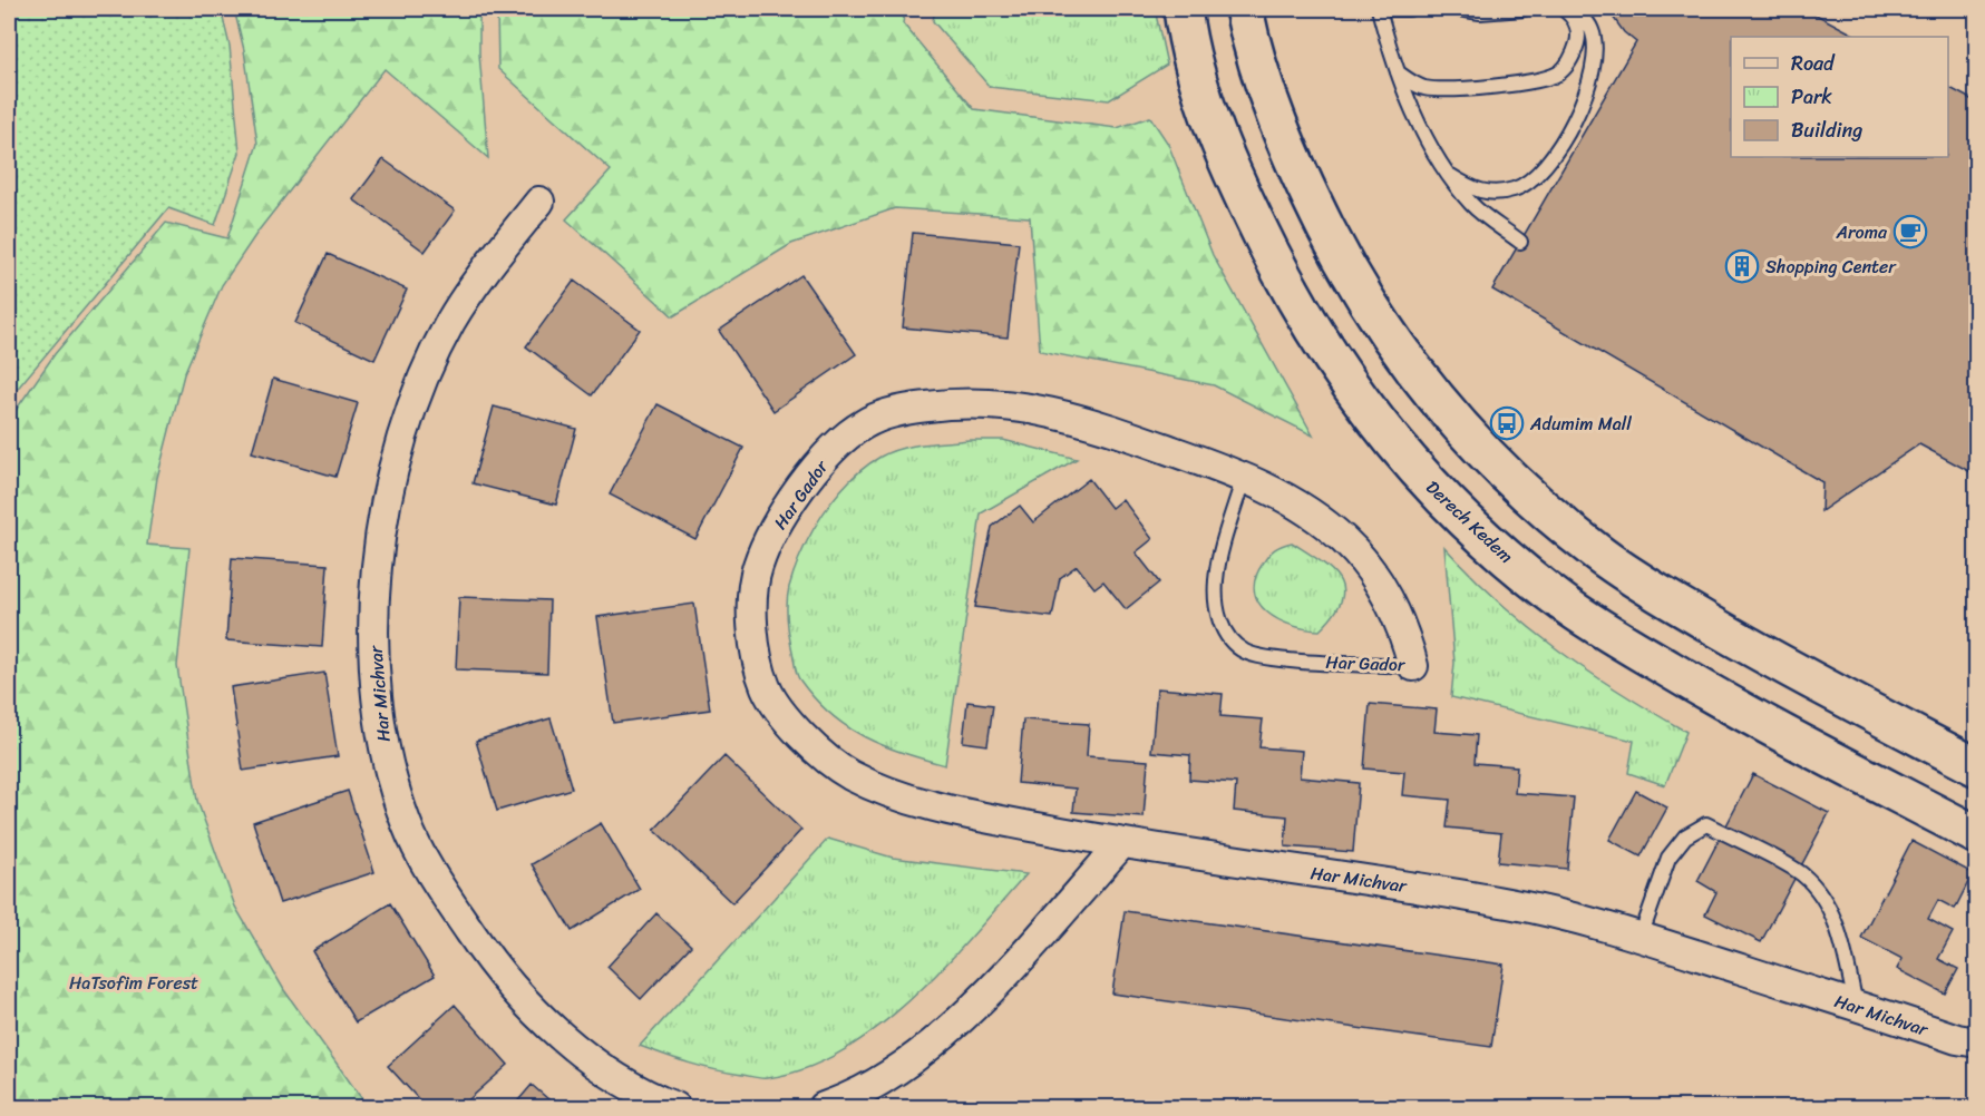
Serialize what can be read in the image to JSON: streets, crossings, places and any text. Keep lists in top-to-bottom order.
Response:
{
  "streets": {
    "main road": ["Derech Kedem"],
    "street": ["Har Gador", "Har Michvar"]
  },
  "crossings": [
    ["Har Gador", "Har Michvar"]
  ],
  "parks": ["HaTsofim Forest"],
  "places": {
    "cafe": ["Aroma"],
    "building": ["Shopping Center"],
    "bus stop": ["Adumim Mall"]
  },
  "legend": ["Road", "Park", "Building"]
}
